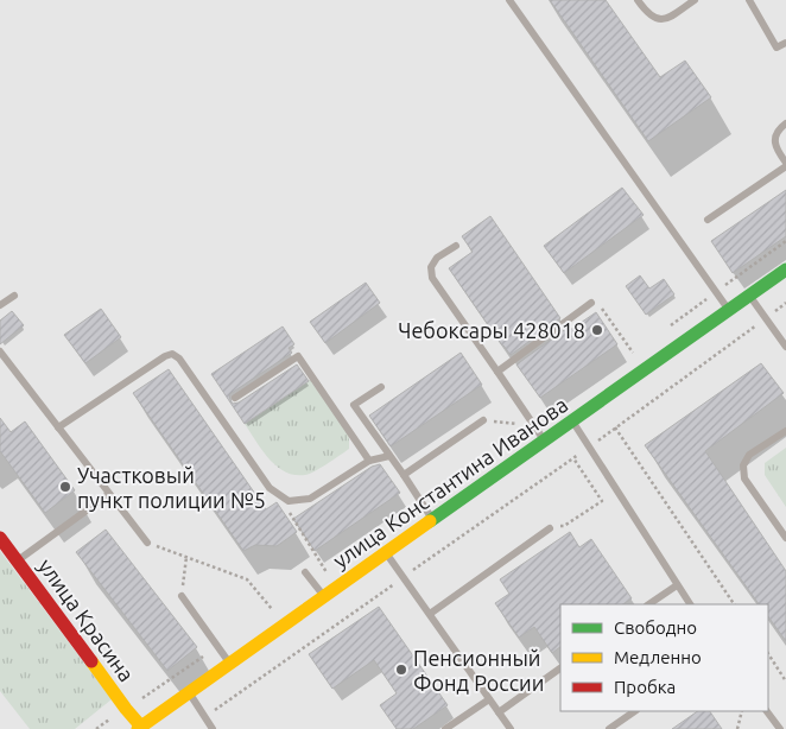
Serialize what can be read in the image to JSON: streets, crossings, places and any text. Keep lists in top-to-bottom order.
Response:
{
  "streets": {
    "street": ["улица Константина Иванова", "улица Красина"]
  },
  "crossings": [
    ["улица Константина Иванова", "улица Красина"]
  ],
  "places": ["Чебоксары 428018", "Участковый пункт полиции №5", "Пенсионный Фонд России"],
  "legend": ["Свободно", "Медленно", "Пробка"]
}
